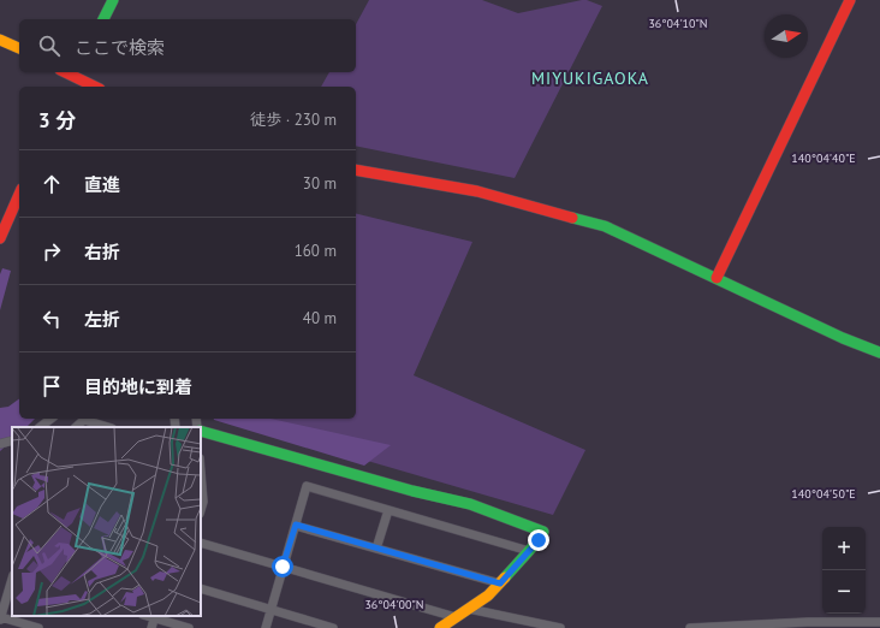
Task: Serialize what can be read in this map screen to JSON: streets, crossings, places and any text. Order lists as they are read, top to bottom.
{
  "districts": ["MIYUKIGAOKA"],
  "north": "right",
  "page": {
    "search": "ここで検索",
    "heading": ["3 分", "徒歩 · 230 m"],
    "list": [
      ["直進", "30 m"],
      ["右折", "160 m"],
      ["左折", "40 m"],
      "目的地に到着"
    ],
    "map_buttons": ["+", "−"]
  },
  "coordinates": [
    "36°04'10\"N",
    "140°04'40\"E",
    "140°04'50\"E",
    "36°04'00\"N"
  ]
}
